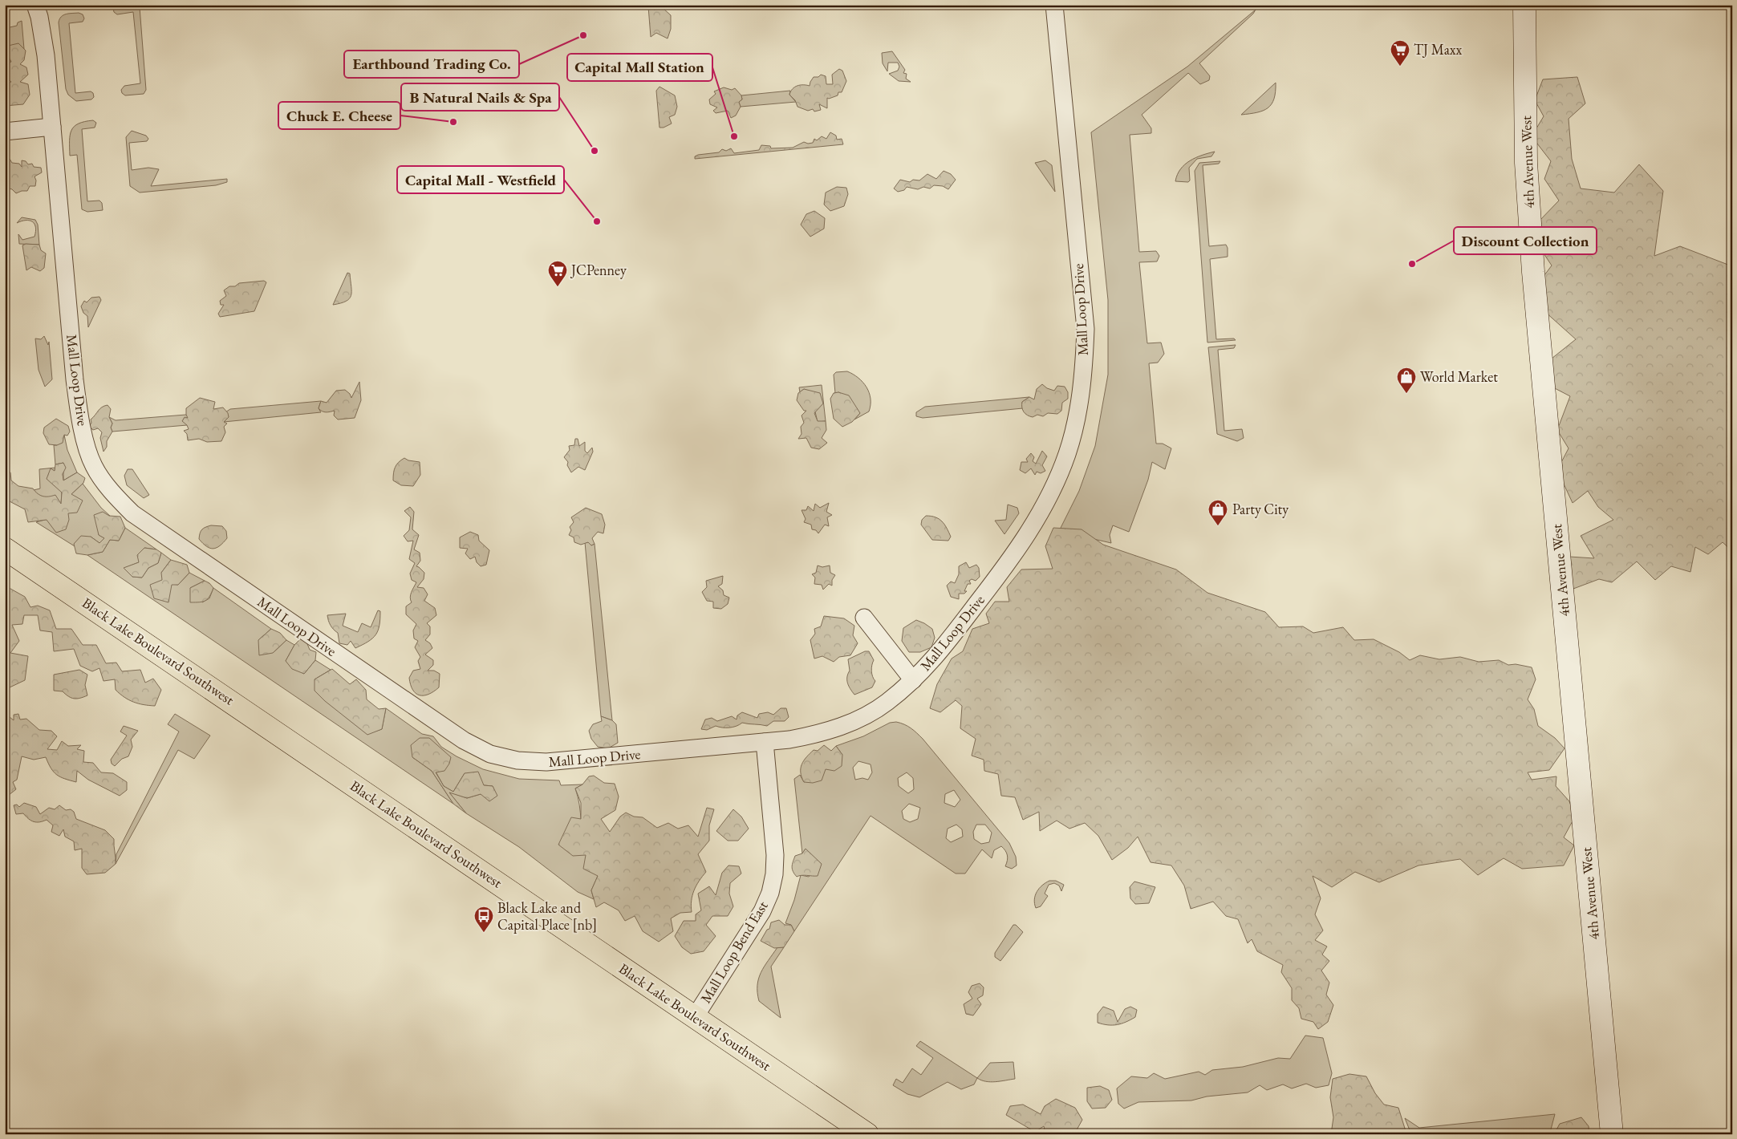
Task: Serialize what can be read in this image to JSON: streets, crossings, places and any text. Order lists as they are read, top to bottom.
{
  "streets": {
    "main road": ["Black Lake Boulevard Southwest"],
    "street": ["4th Avenue West", "Mall Loop Drive", "Mall Loop Bend East"]
  },
  "crossings": [
    ["Mall Loop Drive", "Mall Loop Bend East"],
    ["Black Lake Boulevard Southwest", "Mall Loop Bend East"]
  ],
  "places": {
    "other": [
      "Earthbound Trading Co.",
      "Chuck E. Cheese",
      "Capital Mall Station",
      "B Natural Nails & Spa",
      "Capital Mall - Westfield",
      "Discount Collection"
    ],
    "supermarket": ["TJ Maxx", "JCPenney"],
    "shop": ["World Market", "Party City"],
    "bus stop": ["Black Lake and Capital Place [nb]"]
  }
}
